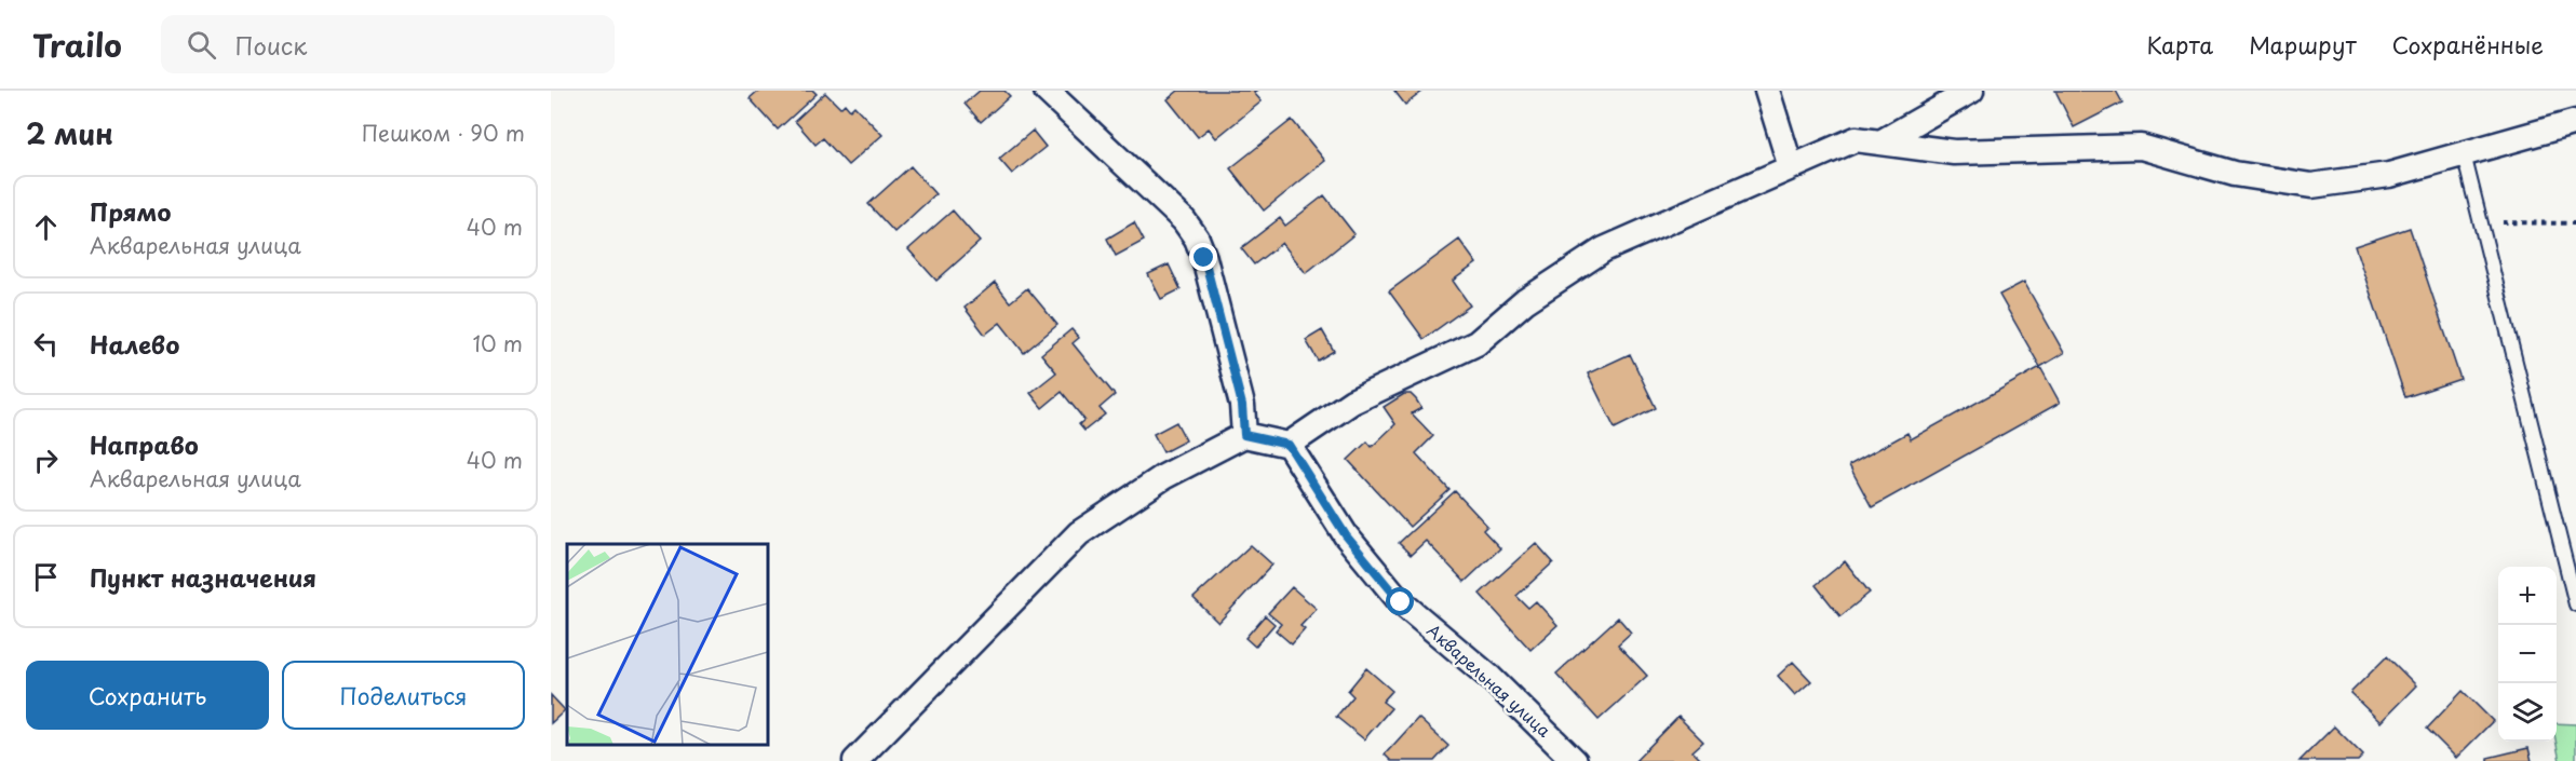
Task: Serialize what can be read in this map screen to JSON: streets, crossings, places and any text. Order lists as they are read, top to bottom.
{
  "streets": {
    "street": ["Акварельная улица"]
  },
  "page": {
    "header": "Trailo",
    "search": "Поиск",
    "nav": ["Карта", "Маршрут", "Сохранённые"],
    "heading": ["2 мин", "Пешком · 90 m"],
    "list": [
      ["Прямо", "Акварельная улица", "40 m"],
      ["Налево", "10 m"],
      ["Направо", "Акварельная улица", "40 m"],
      "Пункт назначения"
    ],
    "map_buttons": ["+", "−"],
    "buttons": ["Сохранить", "Поделиться"]
  }
}
